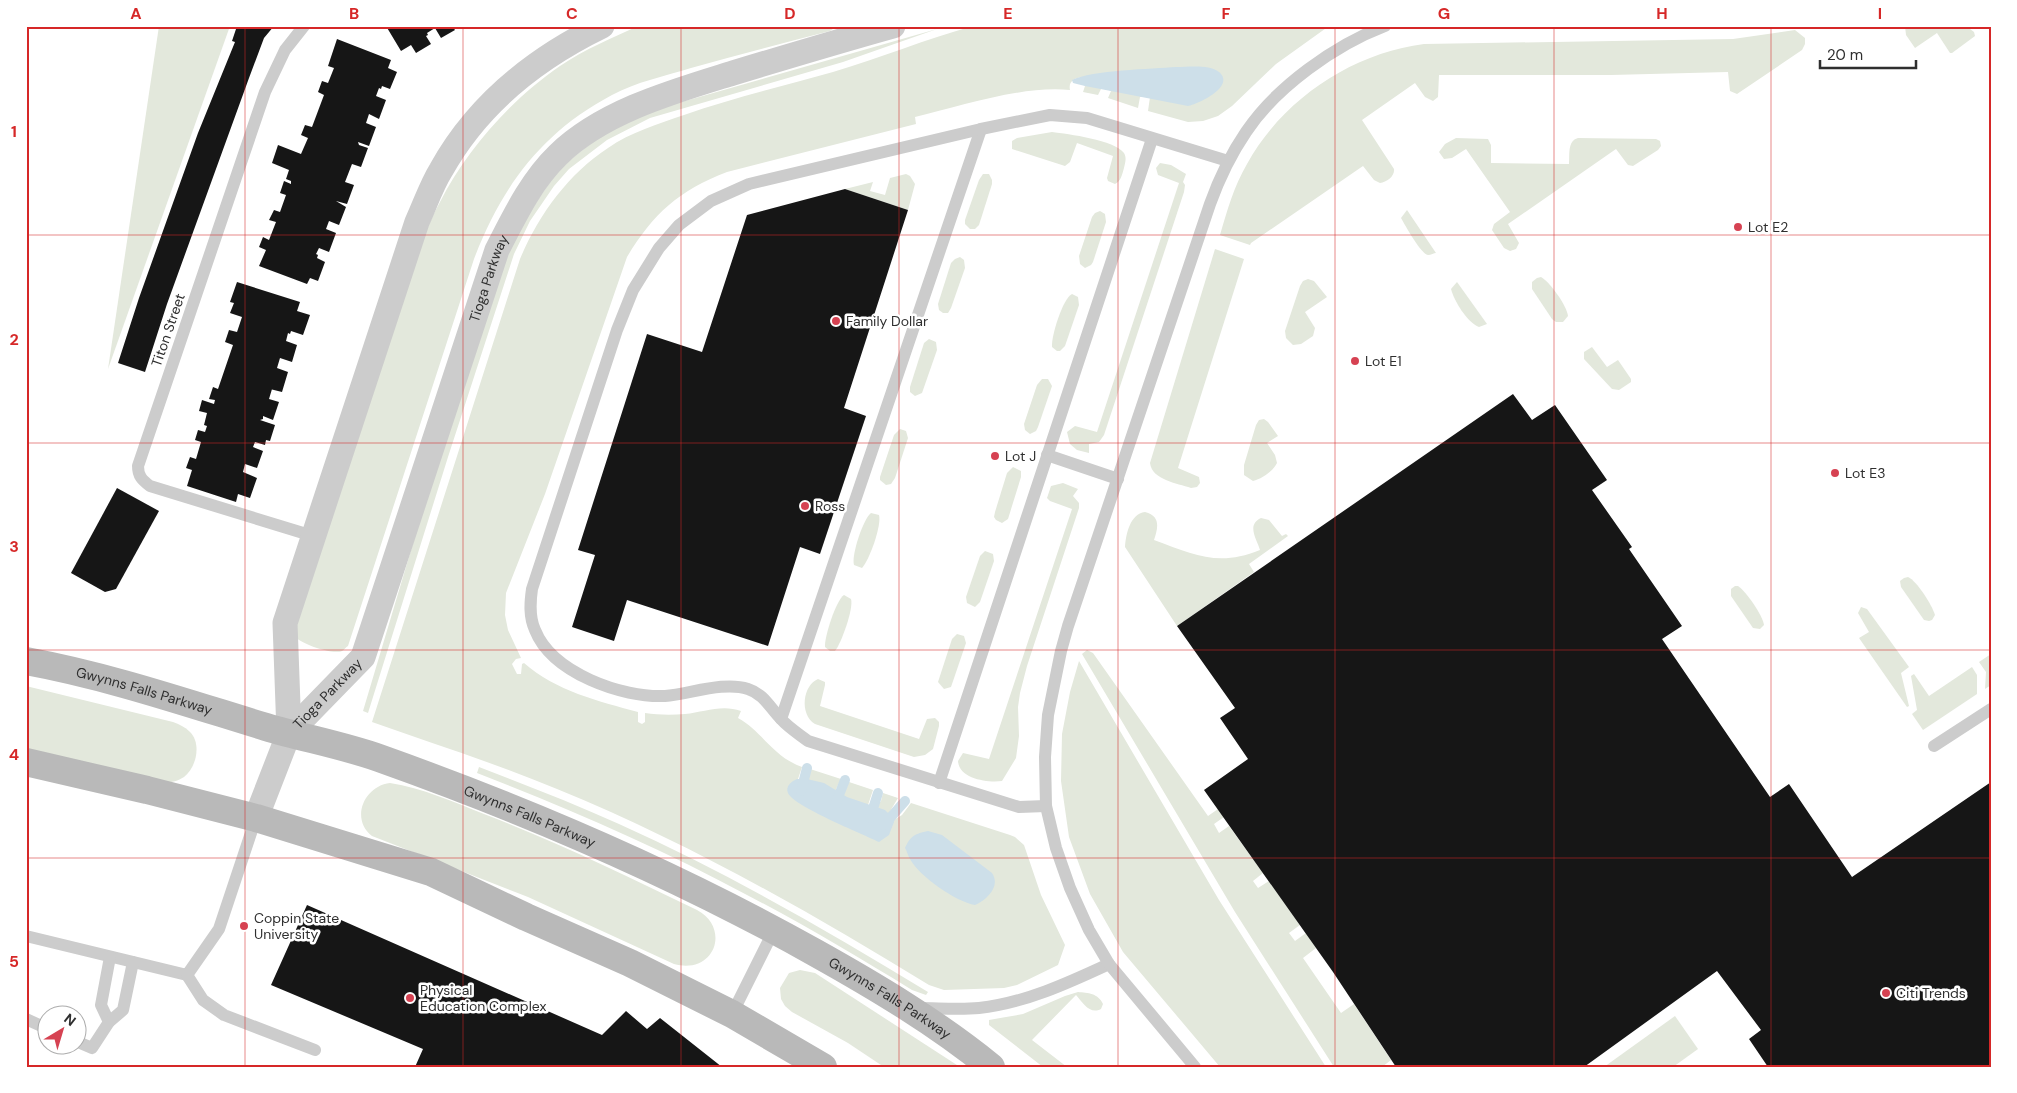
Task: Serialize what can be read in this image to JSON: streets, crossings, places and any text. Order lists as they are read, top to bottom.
{
  "streets": {
    "main road": ["Gwynns Falls Parkway"],
    "street": ["Tioga Parkway"],
    "lane": ["Titon Street"]
  },
  "crossings": [
    ["Tioga Parkway", "Titon Street"],
    ["Tioga Parkway", "Gwynns Falls Parkway"]
  ],
  "places": [
    "Lot E2",
    "Family Dollar",
    "Lot E1",
    "Lot J",
    "Lot E3",
    "Ross",
    "Coppin State University",
    "Citi Trends",
    "Physical Education Complex"
  ],
  "scale_bar": "20 m",
  "north": "top right",
  "grid": {
    "columns": [
      "A",
      "B",
      "C",
      "D",
      "E",
      "F",
      "G",
      "H",
      "I"
    ],
    "rows": [
      "1",
      "2",
      "3",
      "4",
      "5"
    ]
  }
}
